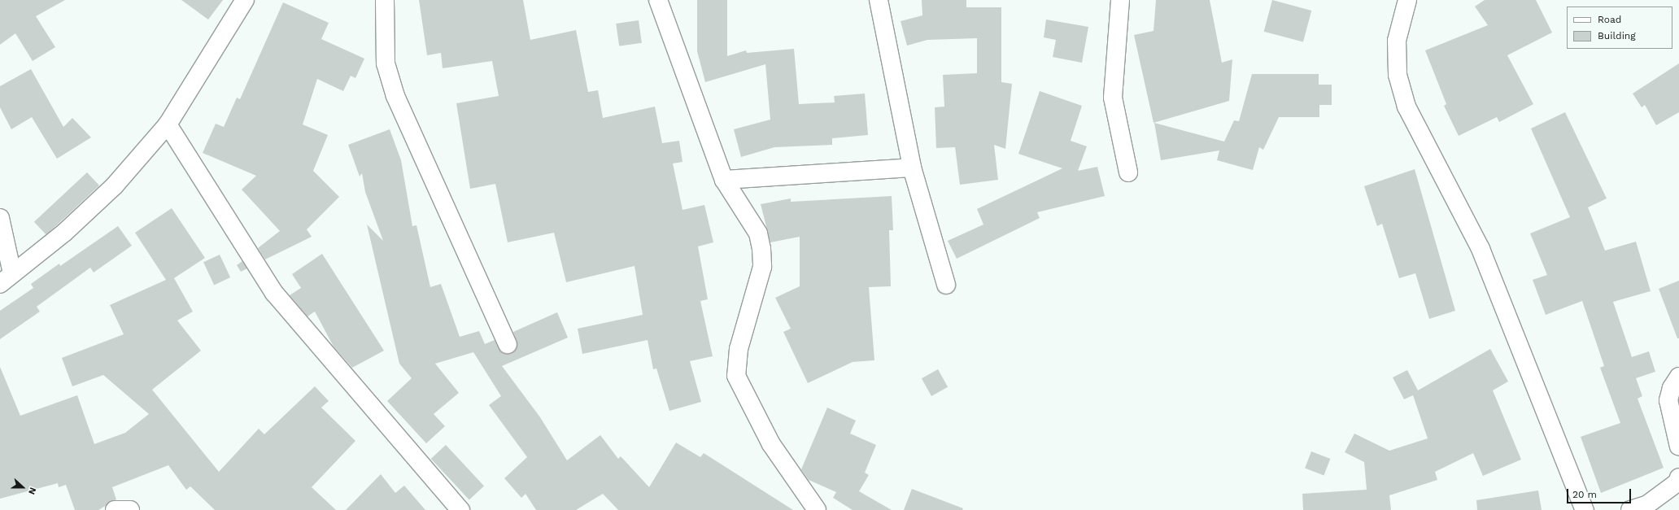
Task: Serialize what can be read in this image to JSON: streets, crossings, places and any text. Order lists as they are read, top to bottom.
{
  "legend": ["Road", "Building"],
  "scale_bar": "20 m",
  "north": "right"
}
